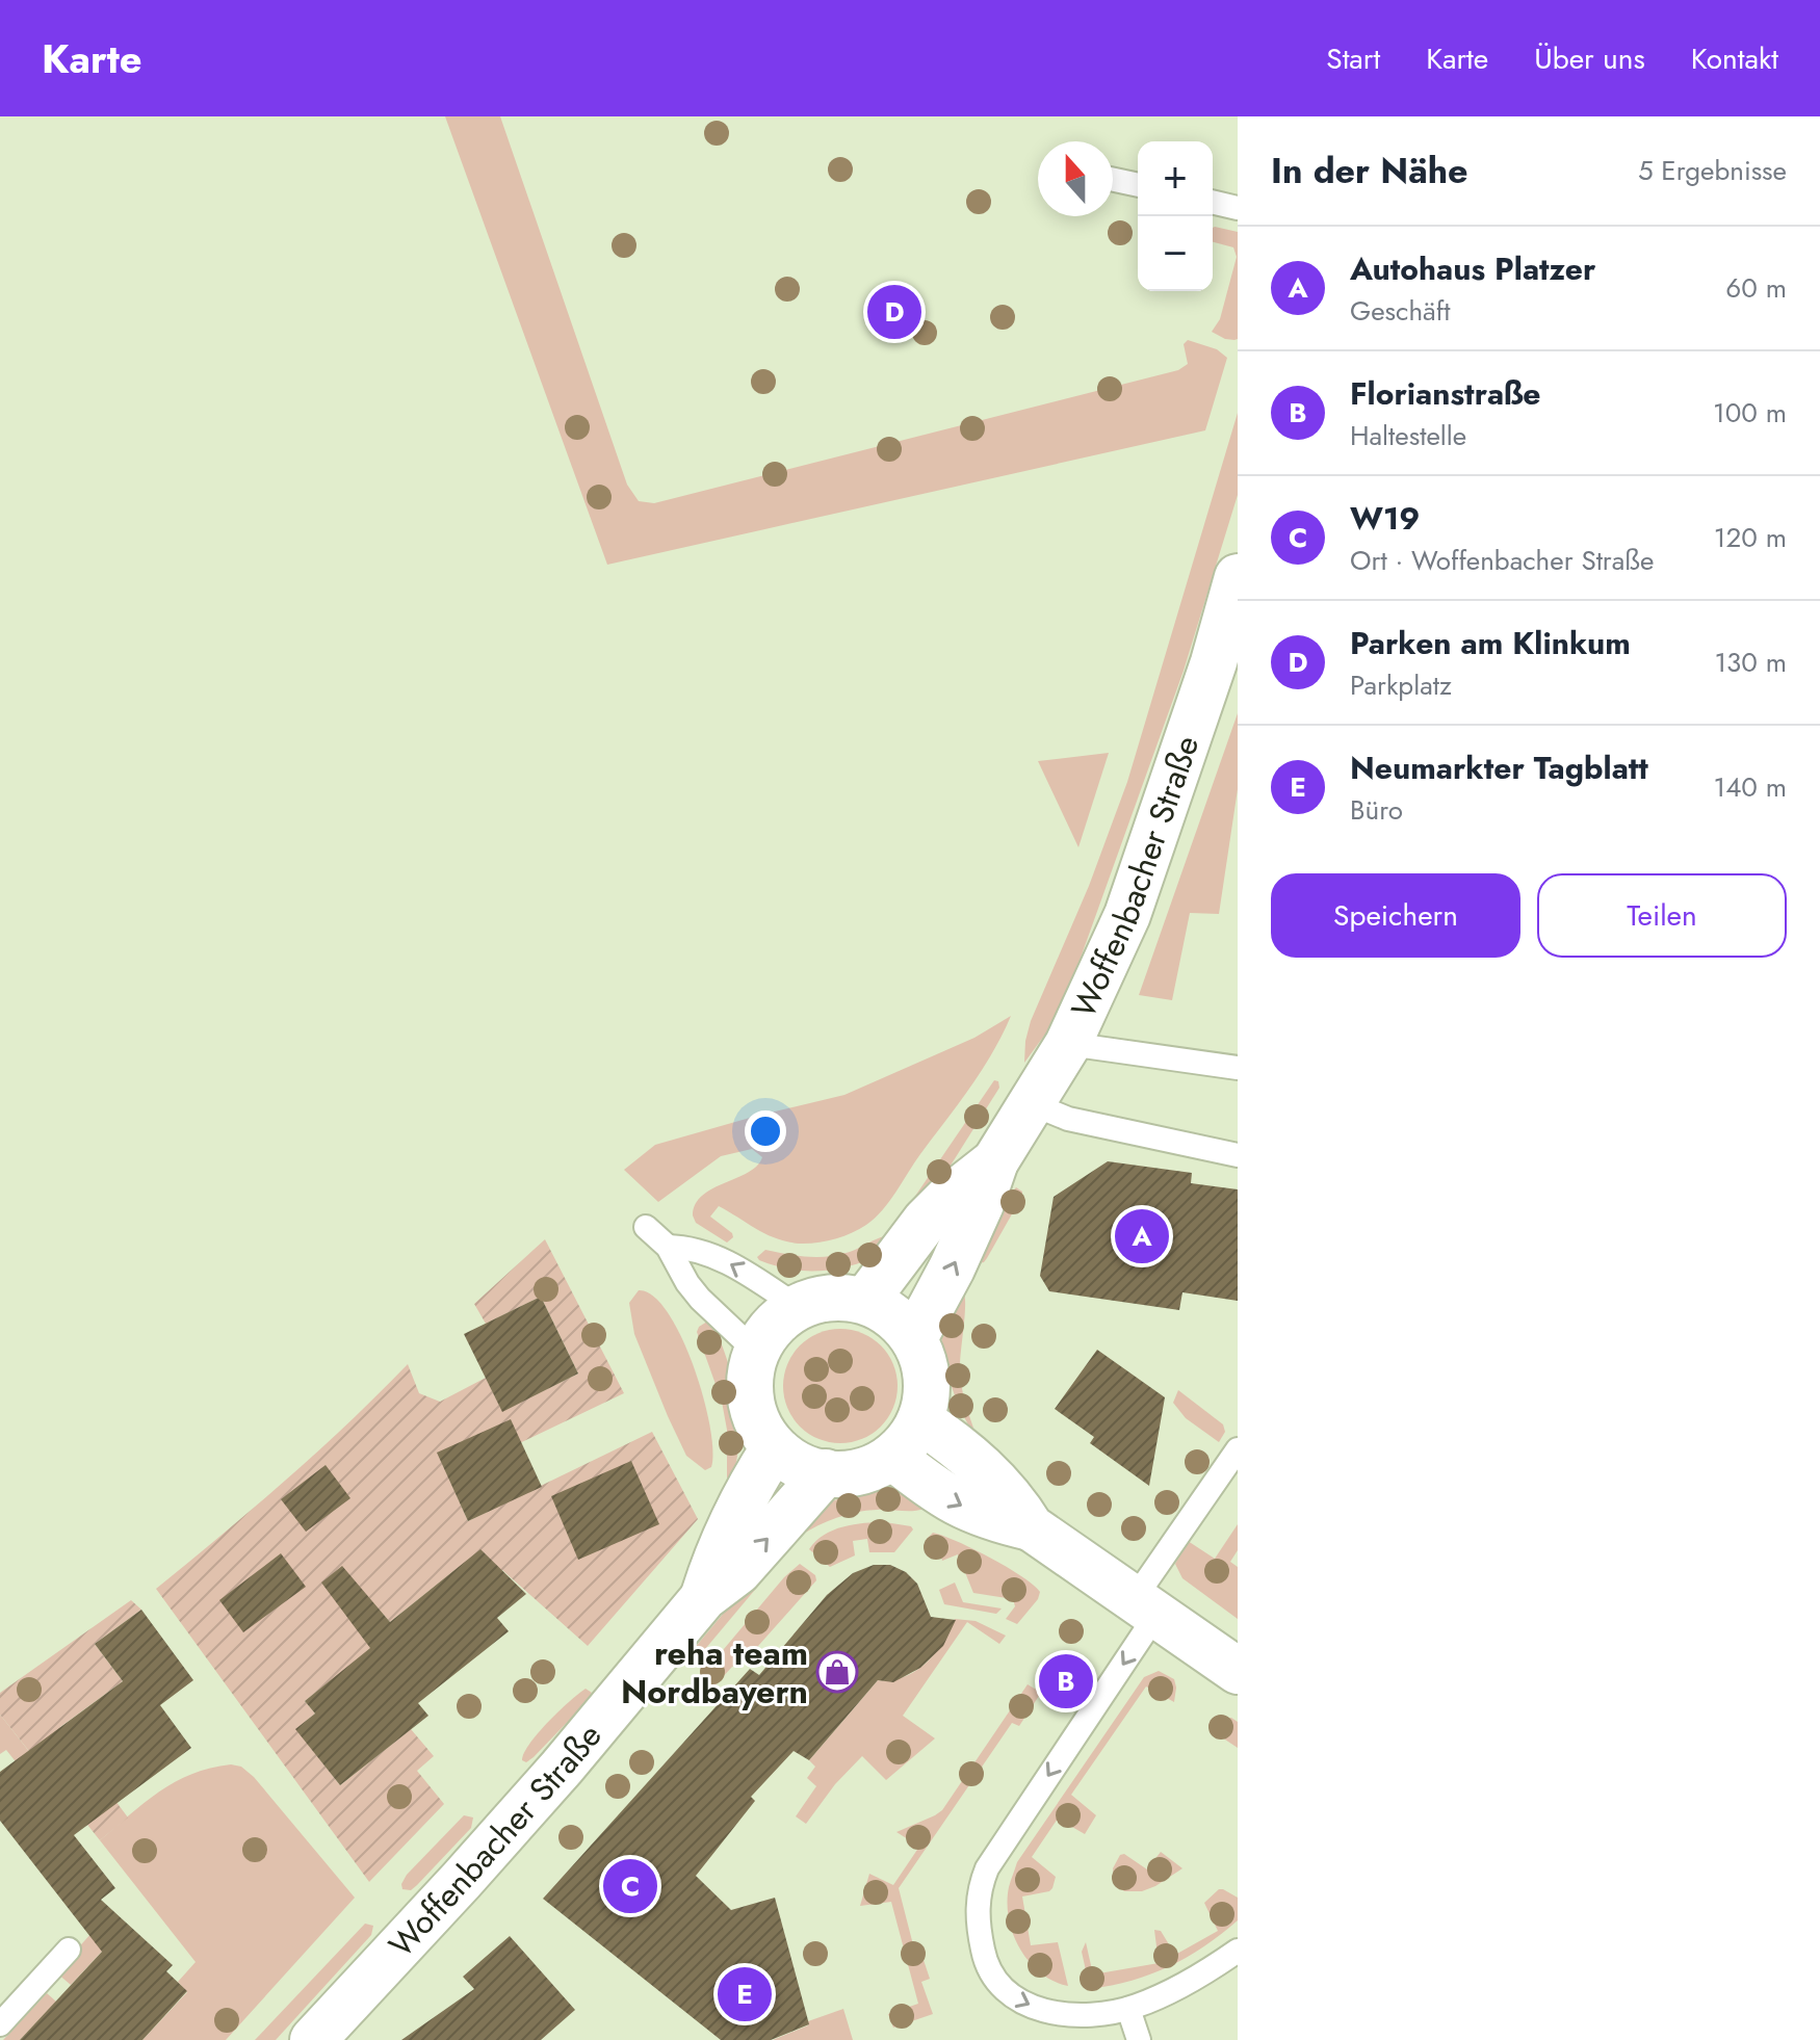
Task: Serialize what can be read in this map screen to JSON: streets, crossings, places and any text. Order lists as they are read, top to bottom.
{
  "streets": {
    "street": ["Woffenbacher Straße"]
  },
  "places": {
    "shop": ["reha team Nordbayern"]
  },
  "north": "top",
  "page": {
    "header": "Karte",
    "nav": [
      "Start",
      "Karte",
      "Über uns",
      "Kontakt"
    ],
    "heading": ["In der Nähe", "5 Ergebnisse"],
    "map_buttons": ["+", "−"],
    "list": [
      {
        "mark": "A",
        "name": "Autohaus Platzer",
        "note": "Geschäft",
        "value": "60 m"
      },
      {
        "mark": "B",
        "name": "Florianstraße",
        "note": "Haltestelle",
        "value": "100 m"
      },
      {
        "mark": "C",
        "name": "W19",
        "note": "Ort · Woffenbacher Straße",
        "value": "120 m"
      },
      {
        "mark": "D",
        "name": "Parken am Klinkum",
        "note": "Parkplatz",
        "value": "130 m"
      },
      {
        "mark": "E",
        "name": "Neumarkter Tagblatt",
        "note": "Büro",
        "value": "140 m"
      }
    ],
    "pins": [
      "D",
      "A",
      "B",
      "C",
      "E"
    ],
    "buttons": ["Speichern", "Teilen"]
  }
}
